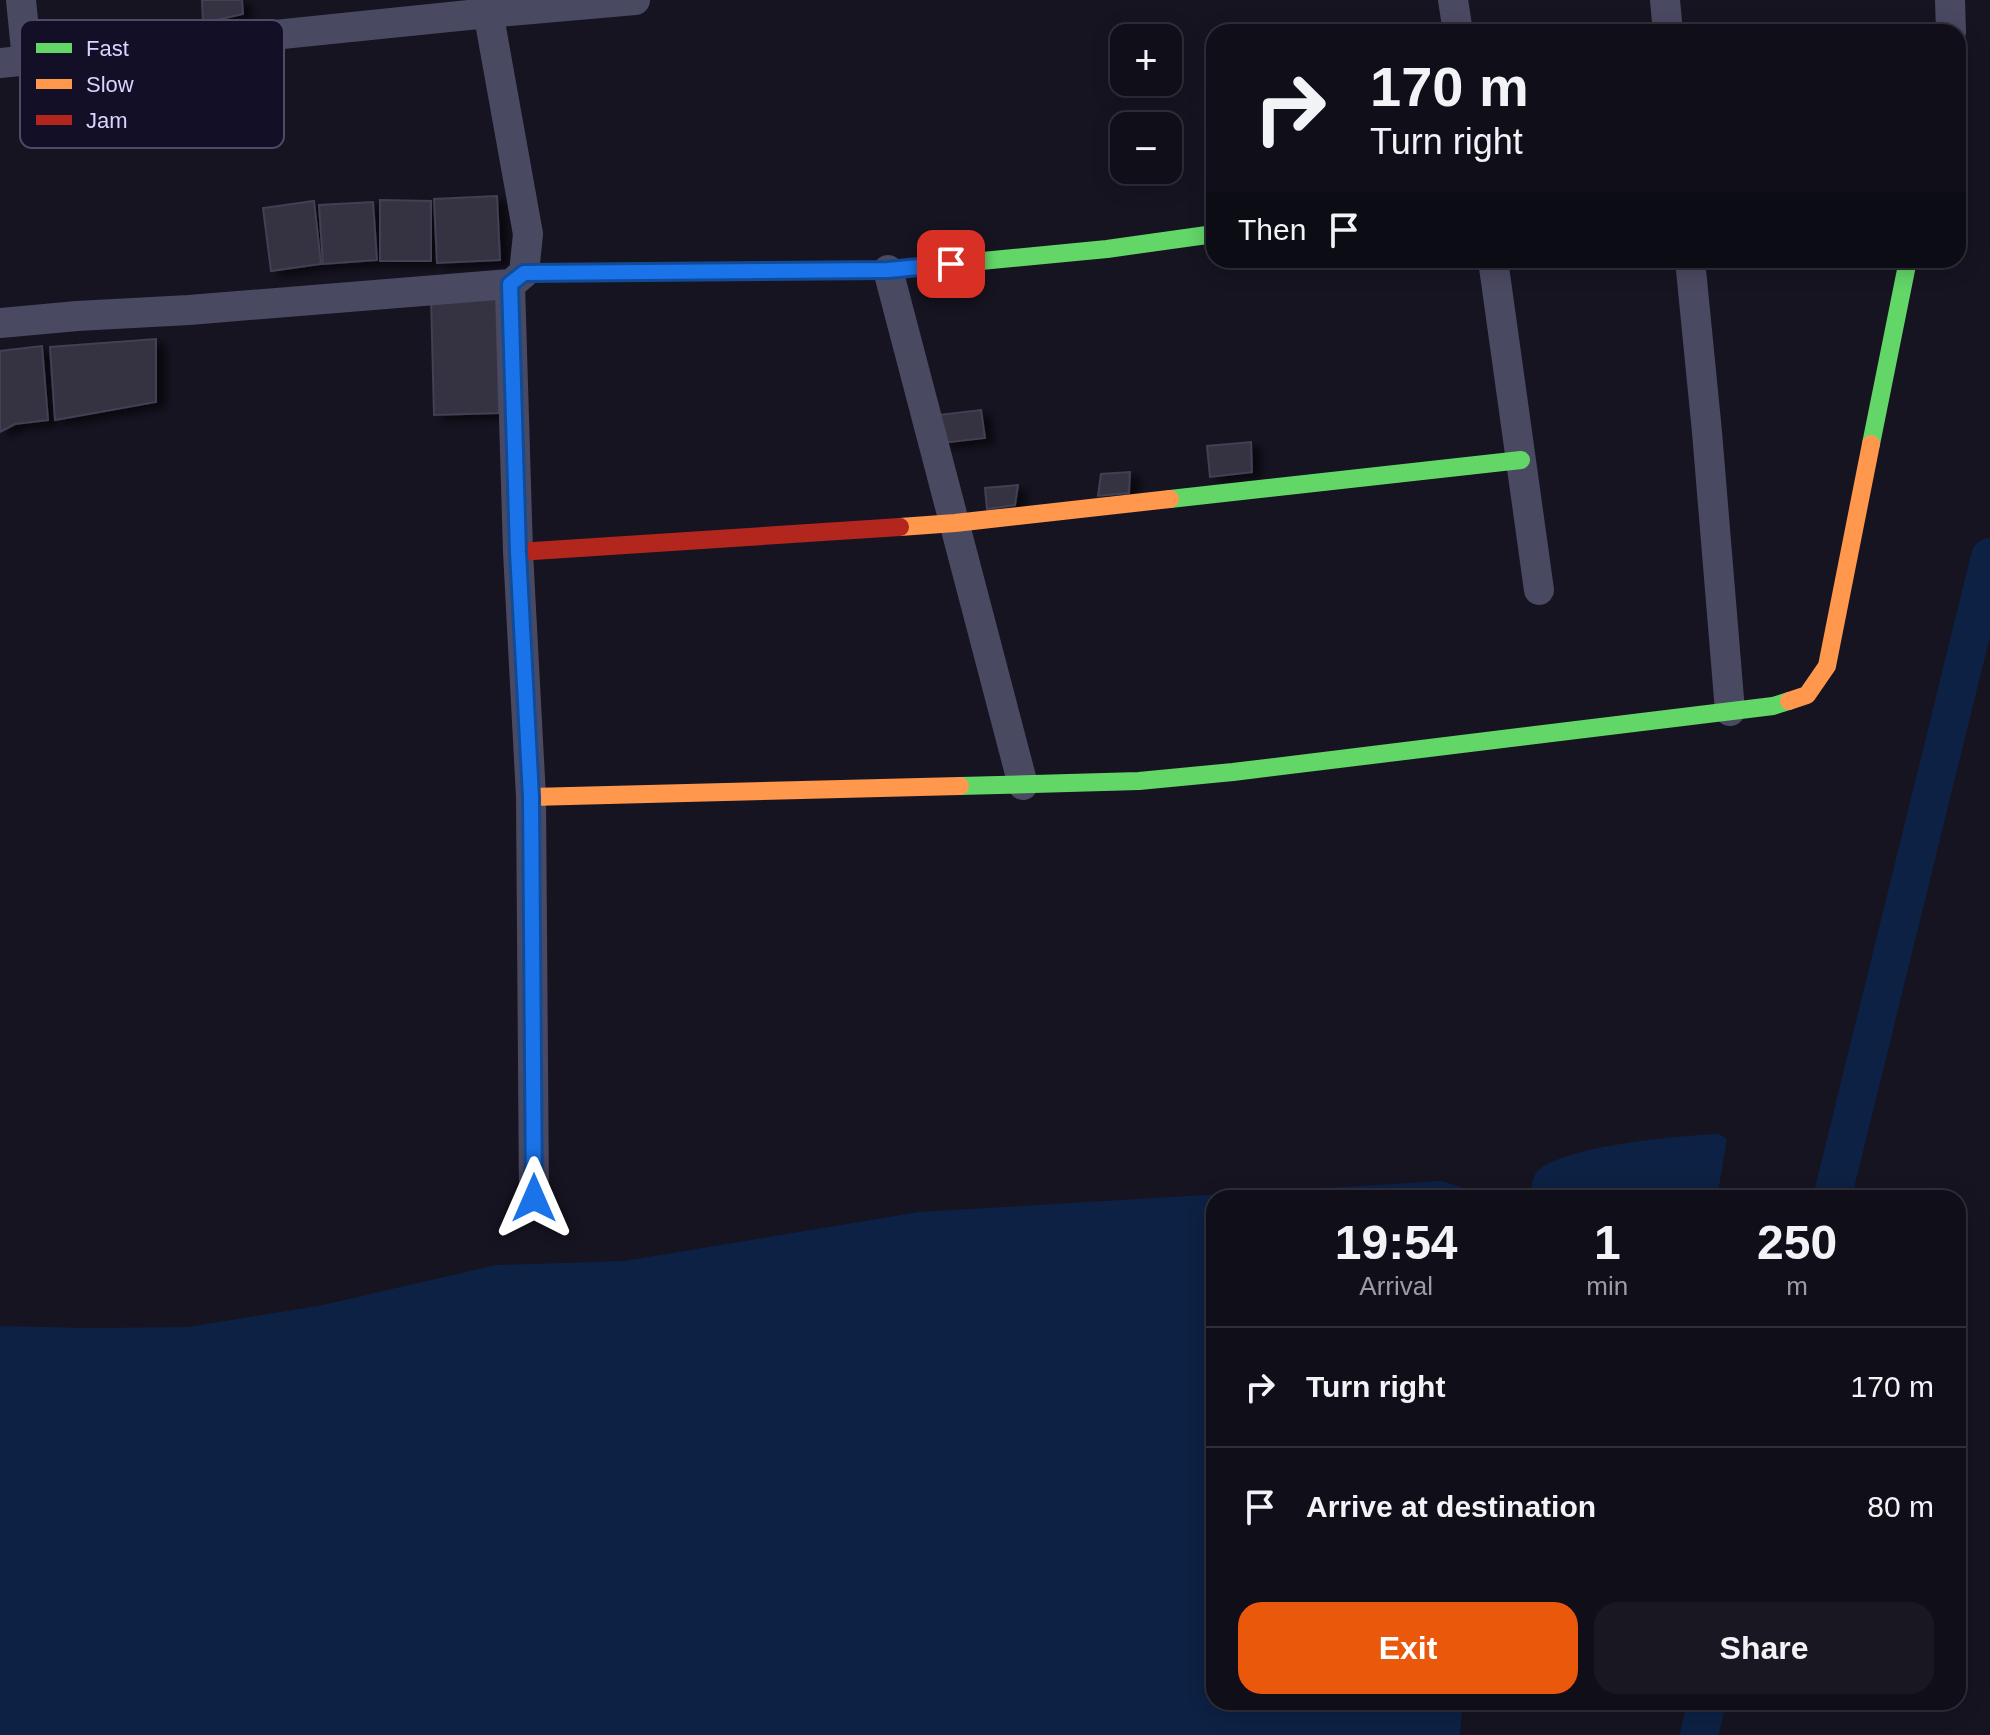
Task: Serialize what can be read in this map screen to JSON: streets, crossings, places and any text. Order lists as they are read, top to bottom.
{
  "legend": ["Fast", "Slow", "Jam"],
  "page": {
    "map_buttons": ["+", "−"],
    "turn": ["170 m", "Turn right"],
    "then": "Then",
    "eta": [
      "19:54",
      "Arrival",
      "1",
      "min",
      "250",
      "m"
    ],
    "list": [
      {
        "name": "Turn right",
        "value": "170 m"
      },
      {
        "name": "Arrive at destination",
        "value": "80 m"
      }
    ],
    "buttons": ["Exit", "Share"]
  }
}
